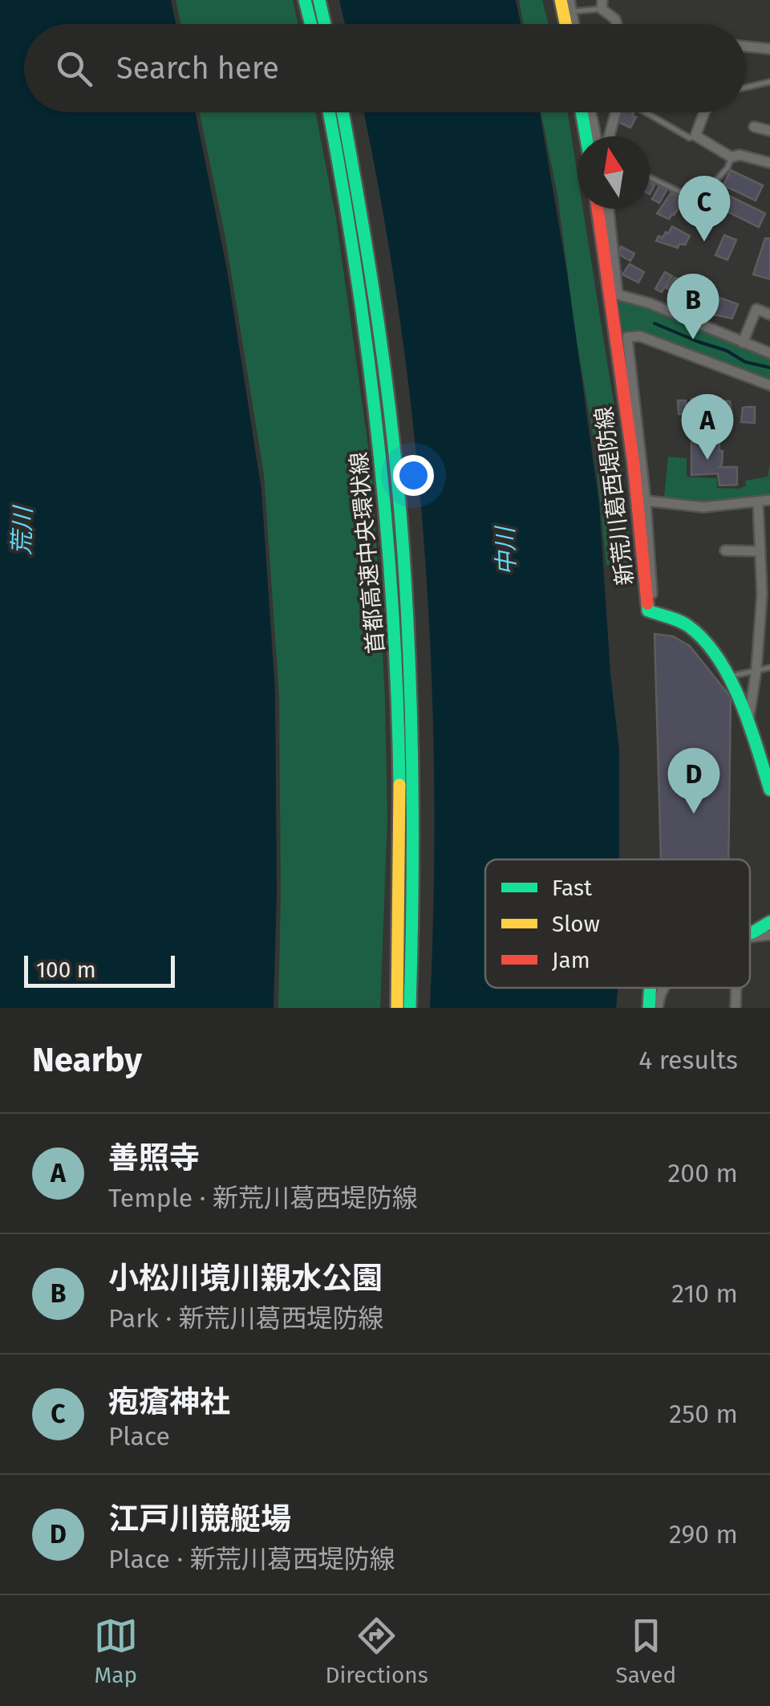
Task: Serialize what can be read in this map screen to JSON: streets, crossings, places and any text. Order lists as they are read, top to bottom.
{
  "streets": {
    "main road": ["新荒川葛西堤防線", "首都高速中央環状線"]
  },
  "water": ["荒川", "中川"],
  "legend": ["Fast", "Slow", "Jam"],
  "scale_bar": "100 m",
  "north": "top",
  "page": {
    "search": "Search here",
    "pins": [
      "C",
      "B",
      "A",
      "D"
    ],
    "scale": "100 m",
    "heading": ["Nearby", "4 results"],
    "list": [
      {
        "mark": "A",
        "name": "善照寺",
        "note": "Temple · 新荒川葛西堤防線",
        "value": "200 m"
      },
      {
        "mark": "B",
        "name": "小松川境川親水公園",
        "note": "Park · 新荒川葛西堤防線",
        "value": "210 m"
      },
      {
        "mark": "C",
        "name": "疱瘡神社",
        "note": "Place",
        "value": "250 m"
      },
      {
        "mark": "D",
        "name": "江戸川競艇場",
        "note": "Place · 新荒川葛西堤防線",
        "value": "290 m"
      }
    ],
    "nav": ["Map", "Directions", "Saved"]
  }
}
